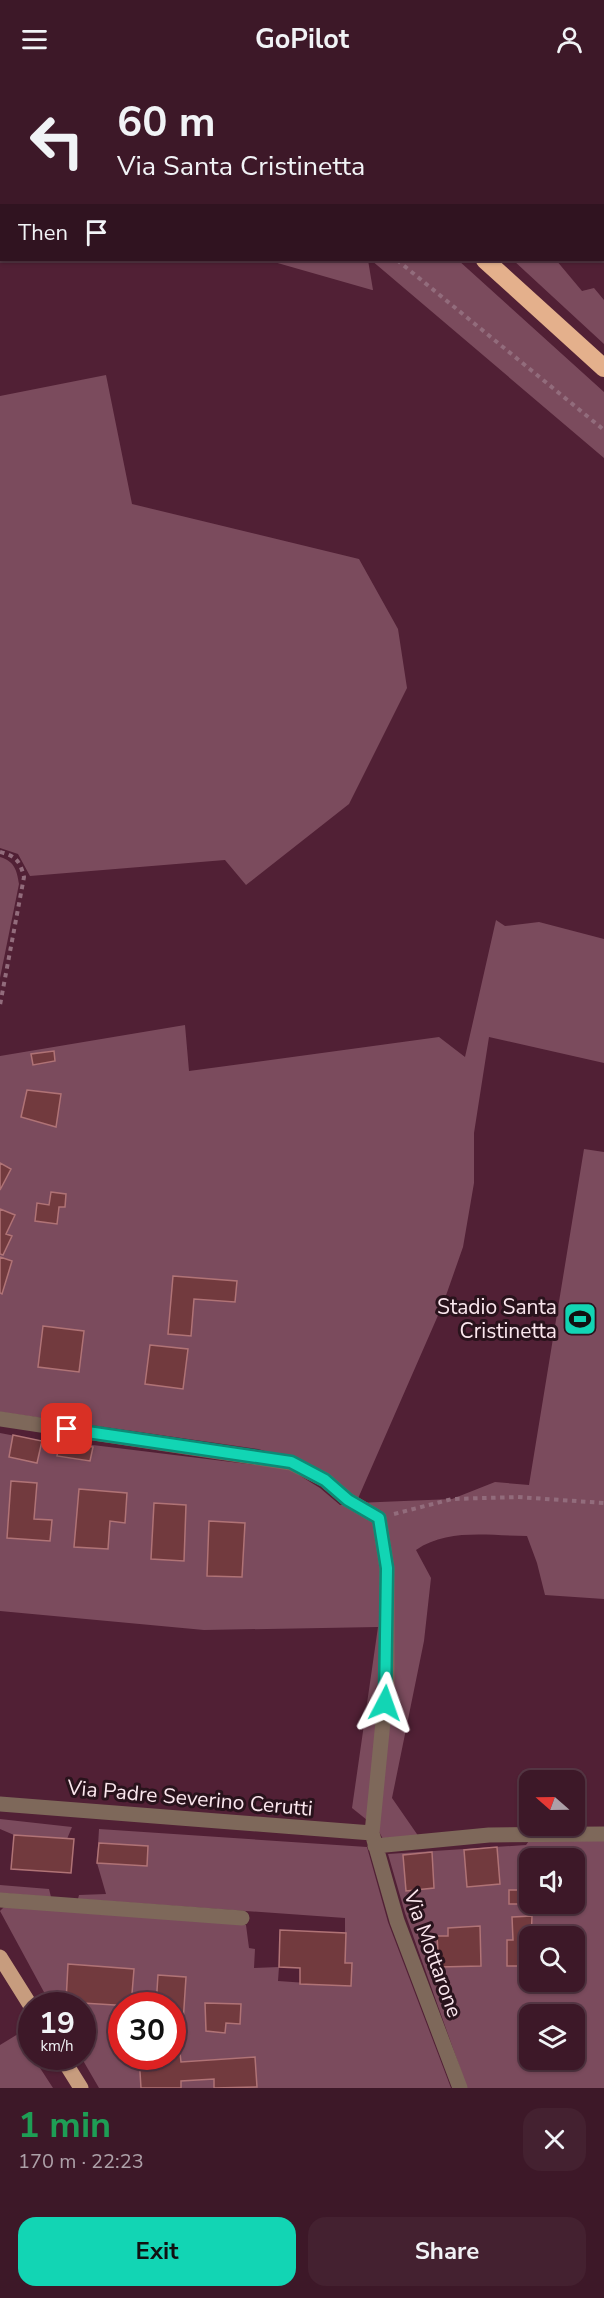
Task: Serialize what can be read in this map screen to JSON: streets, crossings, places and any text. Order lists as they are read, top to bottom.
{
  "streets": {
    "street": ["Via Padre Severino Cerutti", "Via Mottarone"]
  },
  "crossings": [
    ["Via Padre Severino Cerutti", "Via Mottarone"]
  ],
  "places": {
    "sports": ["Stadio Santa Cristinetta"]
  },
  "north": "left",
  "page": {
    "header": "GoPilot",
    "turn": ["60 m", "Via Santa Cristinetta"],
    "then": "Then",
    "speed": "19 km/h",
    "limit": "30",
    "heading": ["1 min", "170 m · 22:23"],
    "buttons": ["Exit", "Share"]
  }
}
